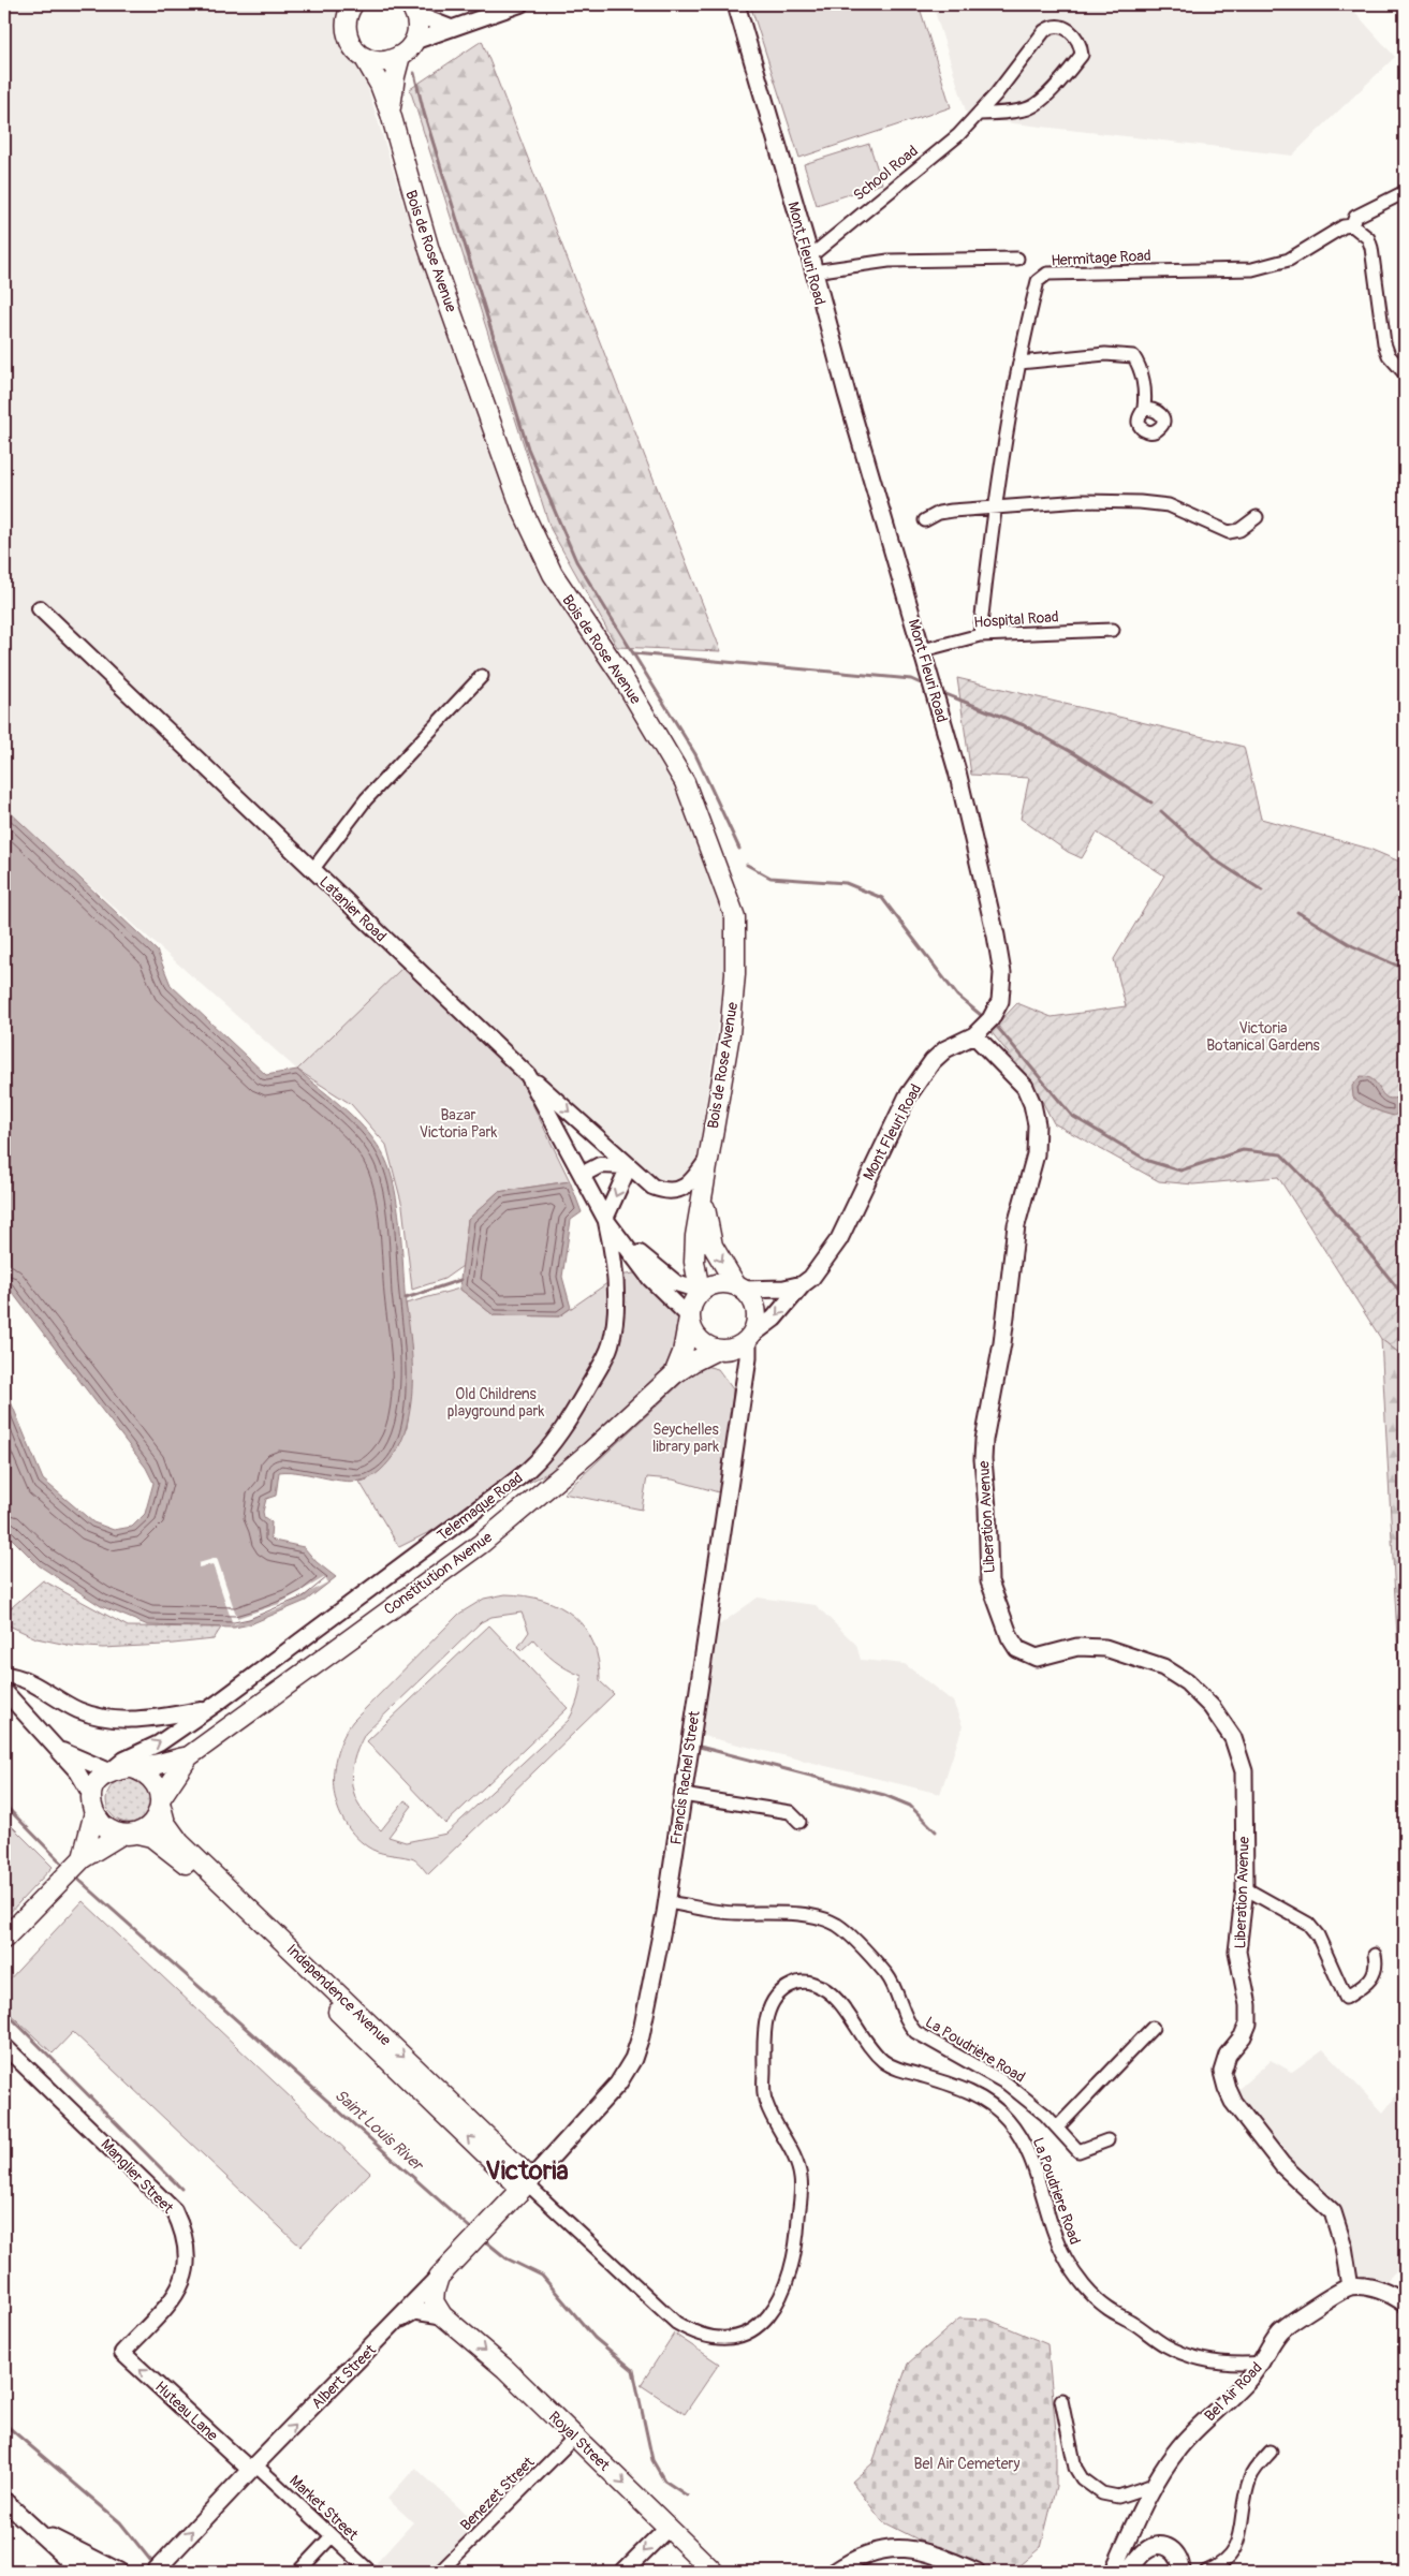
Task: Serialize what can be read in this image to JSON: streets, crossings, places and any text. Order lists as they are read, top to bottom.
{
  "streets": {
    "main road": [
      "Bois de Rose Avenue",
      "Mont Fleuri Road",
      "Liberation Avenue",
      "Constitution Avenue",
      "Francis Rachel Street",
      "Independence Avenue",
      "Albert Street",
      "Bel Air Road",
      "Royal Street"
    ],
    "street": [
      "School Road",
      "Hermitage Road",
      "Hospital Road",
      "Latanier Road",
      "Telemaque Road",
      "La Poudrière Road",
      "Manglier Street",
      "La Poudriere Road",
      "Huteau Lane",
      "Benezet Street",
      "Market Street"
    ]
  },
  "crossings": [
    ["School Road", "Mont Fleuri Road"],
    ["Bois de Rose Avenue", "Mont Fleuri Road"],
    ["Bois de Rose Avenue", "Latanier Road"],
    ["Bois de Rose Avenue", "Constitution Avenue"],
    ["Bois de Rose Avenue", "Francis Rachel Street"],
    ["Mont Fleuri Road", "Hospital Road"],
    ["Mont Fleuri Road", "Latanier Road"],
    ["Mont Fleuri Road", "Liberation Avenue"],
    ["Mont Fleuri Road", "Constitution Avenue"],
    ["Mont Fleuri Road", "Francis Rachel Street"],
    ["Hermitage Road", "Hospital Road"],
    ["Latanier Road", "Telemaque Road"],
    ["Latanier Road", "Constitution Avenue"],
    ["Latanier Road", "Francis Rachel Street"],
    ["Telemaque Road", "Constitution Avenue"],
    ["Telemaque Road", "Independence Avenue"],
    ["Liberation Avenue", "Bel Air Road"],
    ["Constitution Avenue", "Francis Rachel Street"],
    ["Constitution Avenue", "Independence Avenue"],
    ["Francis Rachel Street", "Independence Avenue"],
    ["Francis Rachel Street", "La Poudrière Road"],
    ["Francis Rachel Street", "La Poudriere Road"],
    ["Francis Rachel Street", "Albert Street"],
    ["Independence Avenue", "La Poudriere Road"],
    ["Independence Avenue", "Albert Street"],
    ["Manglier Street", "Huteau Lane"],
    ["La Poudriere Road", "Albert Street"],
    ["La Poudriere Road", "Bel Air Road"],
    ["Albert Street", "Huteau Lane"],
    ["Albert Street", "Market Street"],
    ["Huteau Lane", "Market Street"],
    ["Royal Street", "Benezet Street"]
  ],
  "one_way": ["Albert Street", "Huteau Lane", "Royal Street"],
  "districts": ["Victoria"],
  "water": ["Saint Louis River"],
  "parks": [
    "Victoria Botanical Gardens",
    "Bazar Victoria Park",
    "Old Childrens playground park",
    "Seychelles library park",
    "Bel Air Cemetery"
  ]
}
